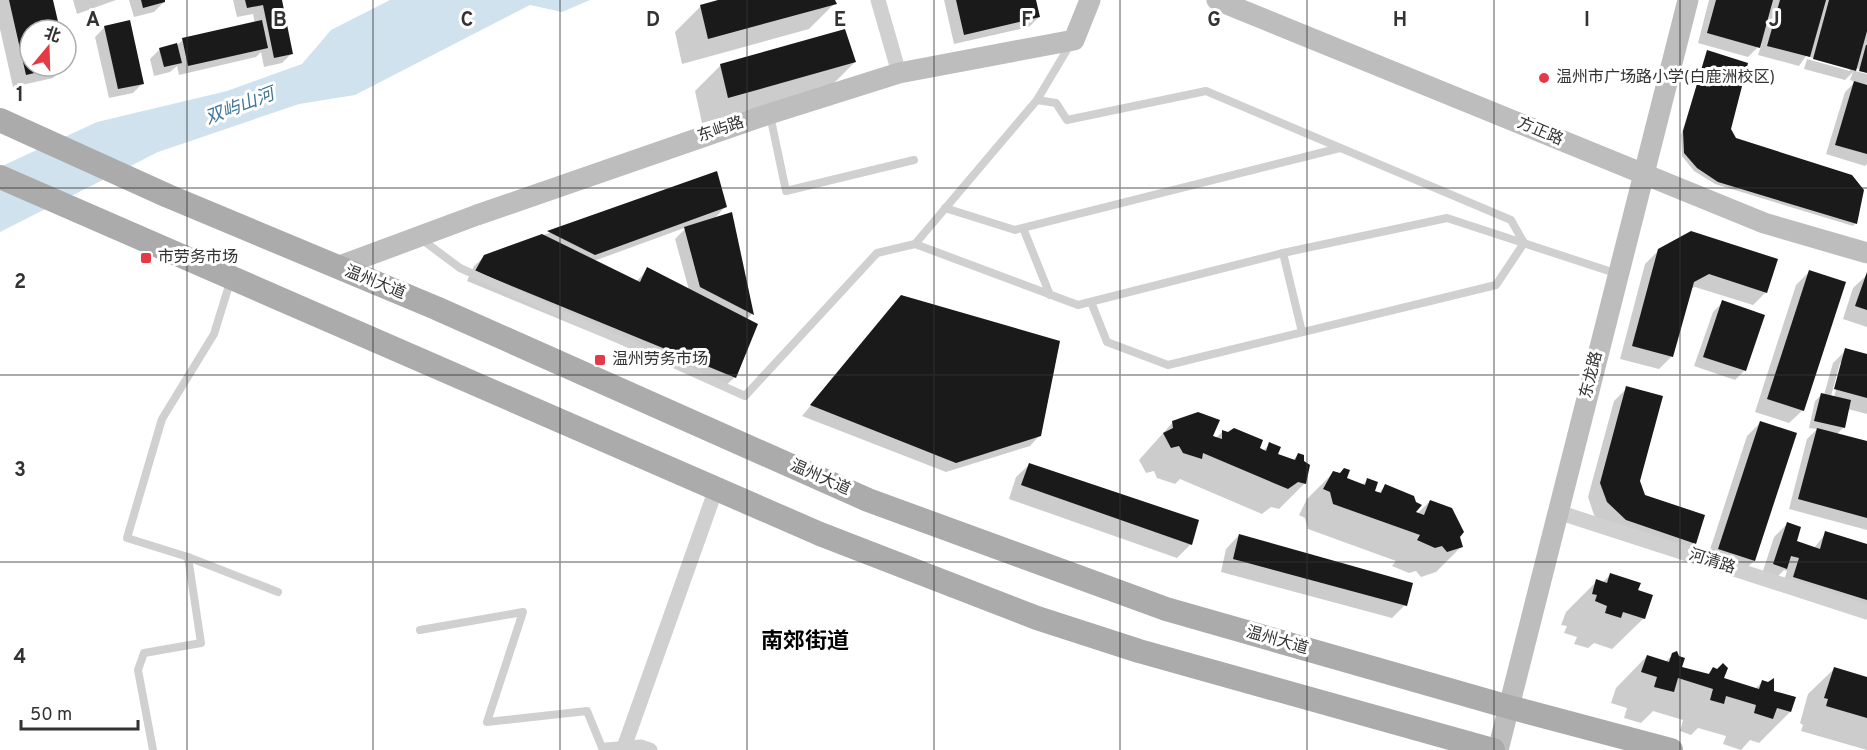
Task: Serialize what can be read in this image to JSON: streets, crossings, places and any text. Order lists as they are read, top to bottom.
{
  "streets": {
    "main road": ["温州大道"],
    "street": [
      "东屿路",
      "方正路",
      "东龙路",
      "河清路"
    ]
  },
  "crossings": [
    ["东屿路", "温州大道"],
    ["方正路", "东龙路"],
    ["温州大道", "东龙路"],
    ["东龙路", "河清路"]
  ],
  "districts": ["南郊街道"],
  "water": ["双屿山河"],
  "places": {
    "other": ["温州市广场路小学(白鹿洲校区)"],
    "transit": ["市劳务市场", "温州劳务市场"]
  },
  "scale_bar": "50 m",
  "north": "top",
  "grid": {
    "columns": [
      "A",
      "B",
      "C",
      "D",
      "E",
      "F",
      "G",
      "H",
      "I",
      "J"
    ],
    "rows": [
      "1",
      "2",
      "3",
      "4"
    ]
  }
}
